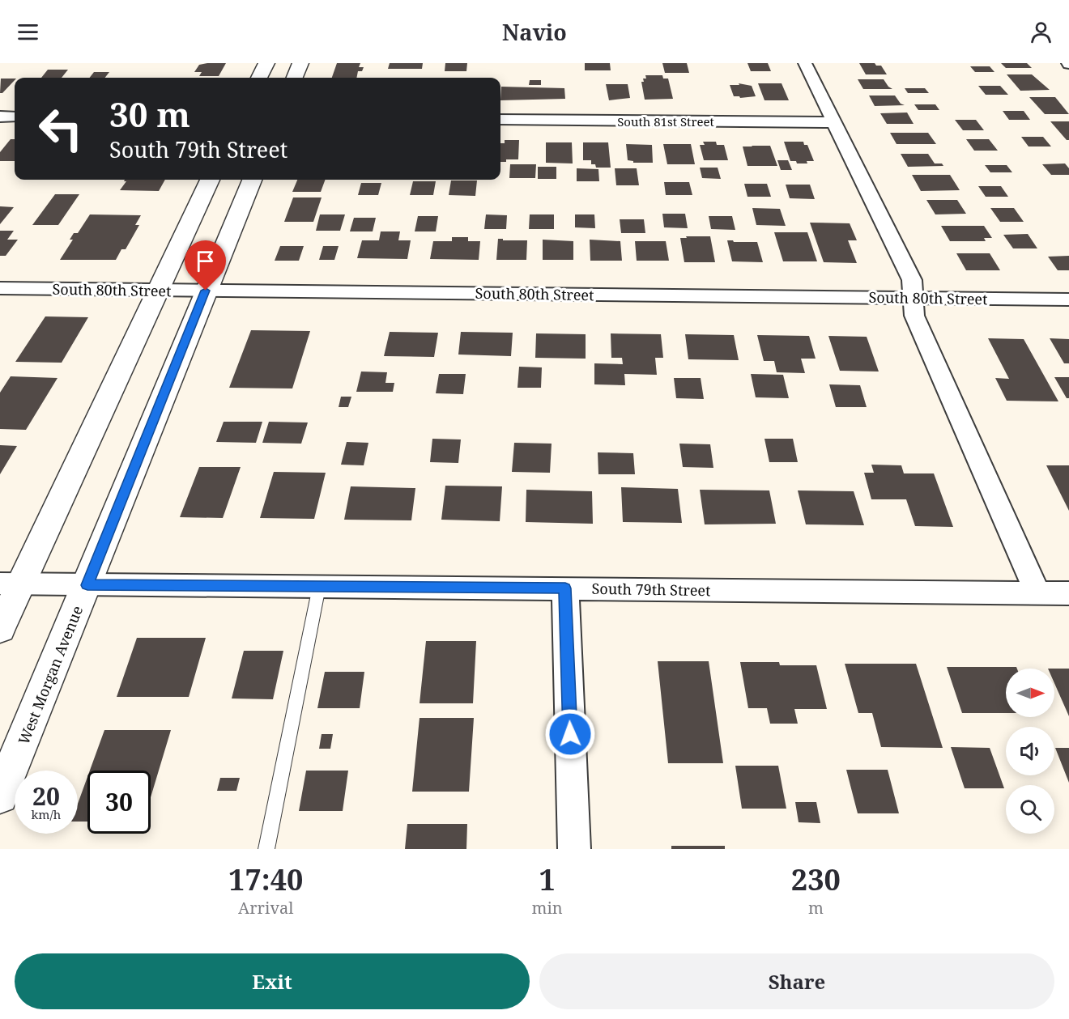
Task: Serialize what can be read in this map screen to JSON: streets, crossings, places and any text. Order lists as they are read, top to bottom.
{
  "streets": {
    "street": [
      "South 81st Street",
      "South 80th Street",
      "South 79th Street",
      "West Morgan Avenue"
    ]
  },
  "crossings": [
    ["South 80th Street", "West Morgan Avenue"],
    ["South 79th Street", "West Morgan Avenue"]
  ],
  "north": "right",
  "page": {
    "header": "Navio",
    "turn": ["30 m", "South 79th Street"],
    "speed": "20 km/h",
    "limit": "30",
    "eta": [
      "17:40",
      "Arrival",
      "1",
      "min",
      "230",
      "m"
    ],
    "buttons": ["Exit", "Share"]
  }
}
